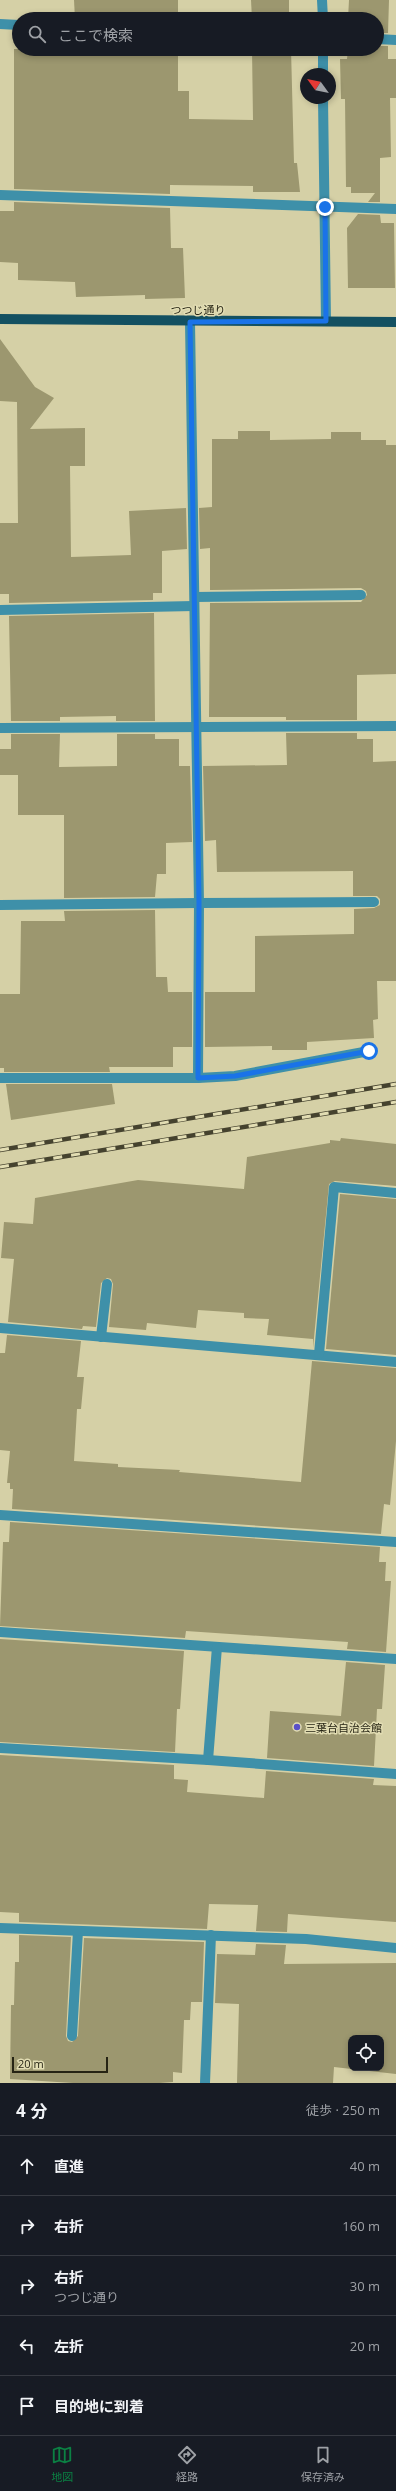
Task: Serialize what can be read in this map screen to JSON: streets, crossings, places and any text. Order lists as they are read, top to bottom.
{
  "streets": {
    "main road": ["つつじ通り"]
  },
  "places": ["三葉台自治会館"],
  "scale_bar": "20 m",
  "north": "top left",
  "page": {
    "search": "ここで検索",
    "scale": "20 m",
    "heading": ["4 分", "徒歩 · 250 m"],
    "list": [
      ["直進", "40 m"],
      ["右折", "160 m"],
      ["右折", "つつじ通り", "30 m"],
      ["左折", "20 m"],
      "目的地に到着"
    ],
    "nav": ["地図", "経路", "保存済み"]
  }
}
